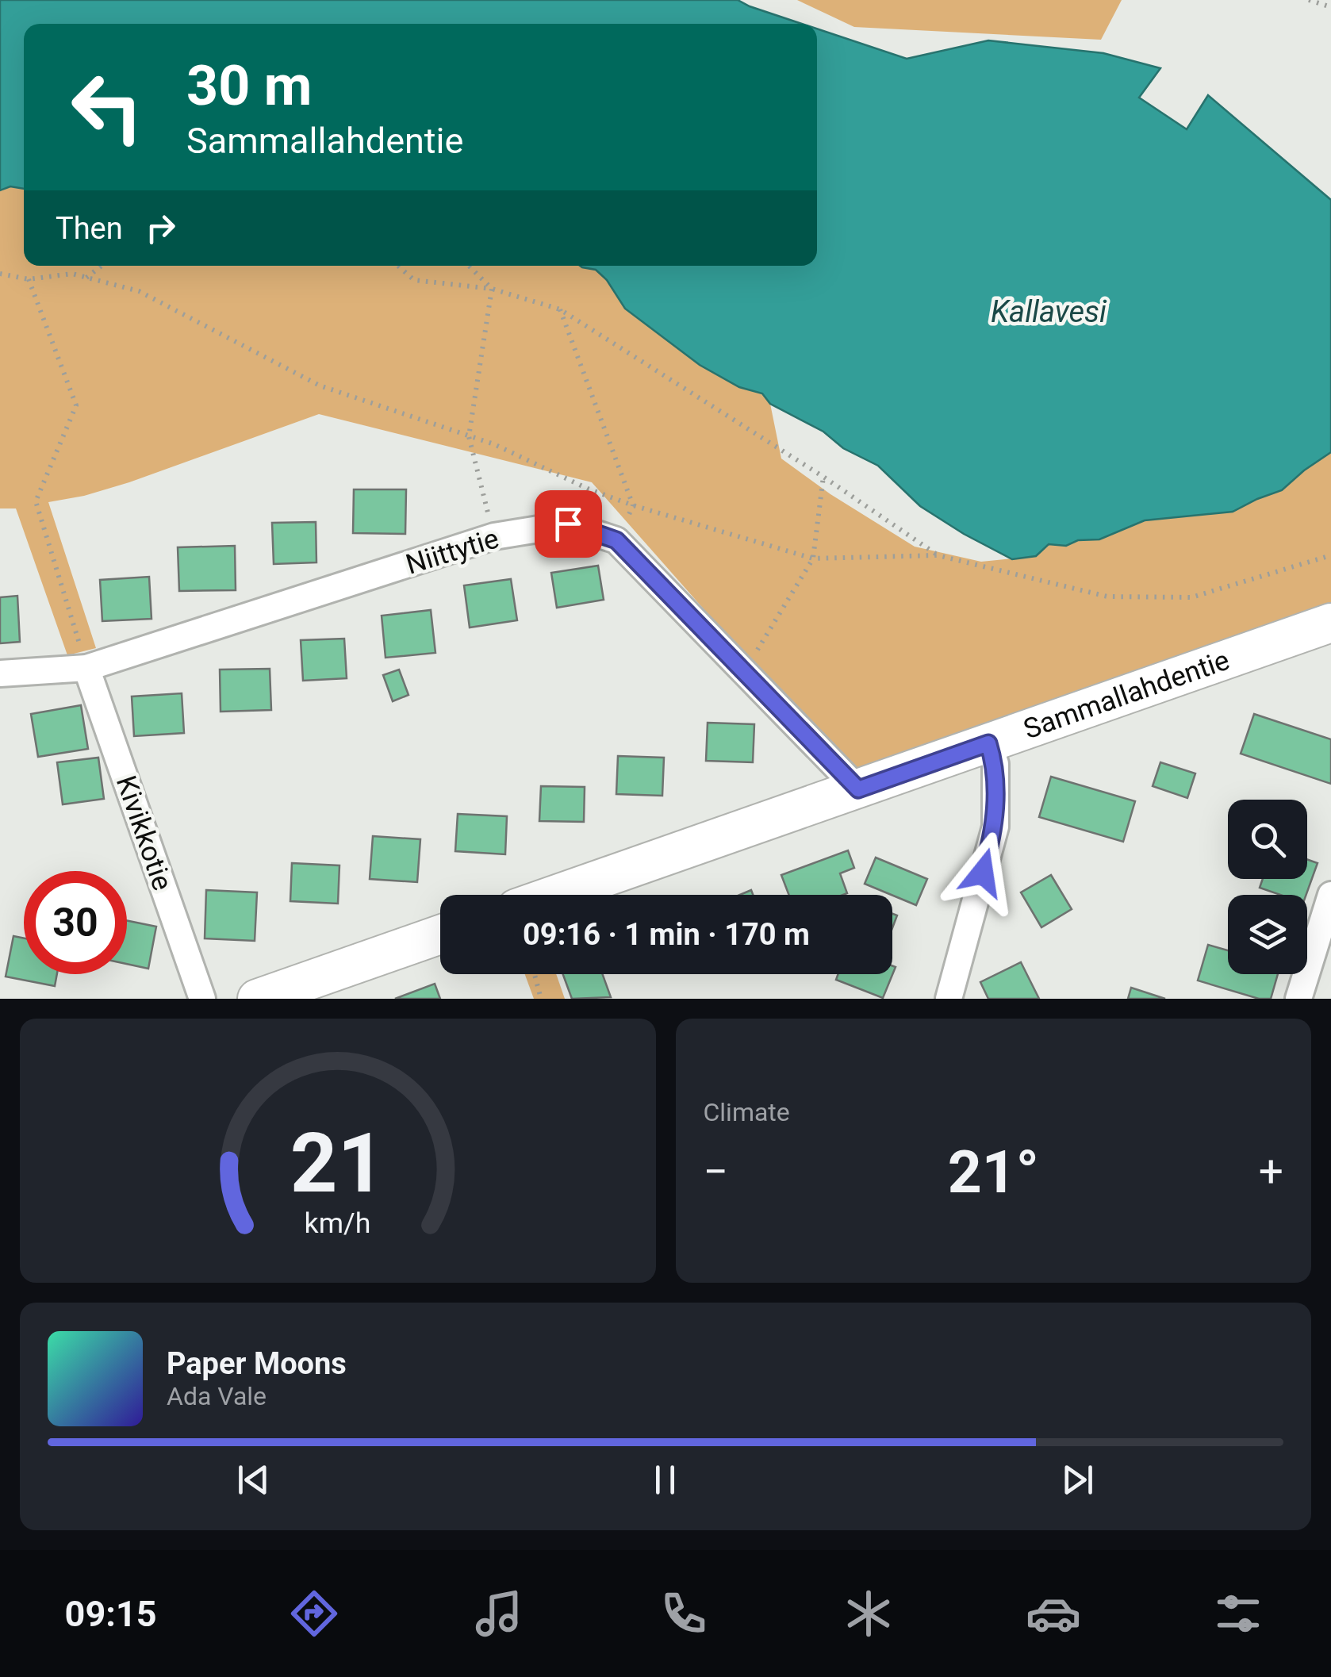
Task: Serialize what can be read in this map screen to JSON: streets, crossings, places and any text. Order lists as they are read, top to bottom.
{
  "streets": {
    "street": ["Niittytie", "Sammallahdentie", "Kivikkotie"]
  },
  "crossings": [
    ["Niittytie", "Sammallahdentie"],
    ["Niittytie", "Kivikkotie"]
  ],
  "water": ["Kallavesi"],
  "page": {
    "turn": ["30 m", "Sammallahdentie"],
    "then": "Then",
    "limit": "30",
    "trip": "09:16 · 1 min · 170 m",
    "tile": "Climate",
    "heat": ["−", "21°", "+"],
    "song": ["Paper Moons", "Ada Vale"],
    "tabs": "09:15",
    "gauge": ["21", "km/h"]
  }
}
